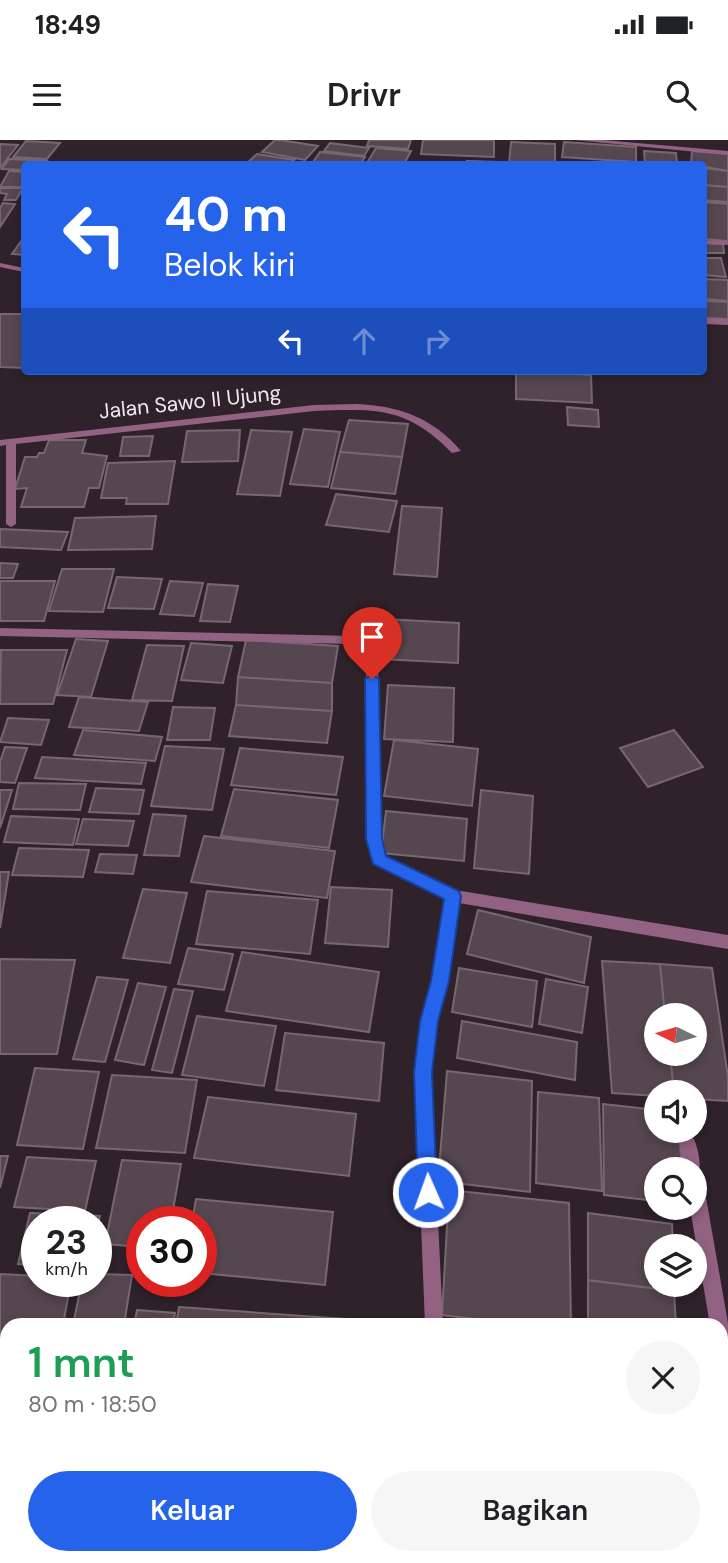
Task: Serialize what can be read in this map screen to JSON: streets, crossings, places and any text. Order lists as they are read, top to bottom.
{
  "streets": {
    "street": ["Jalan Sawo II Ujung"]
  },
  "north": "left",
  "page": {
    "status": "18:49",
    "header": "Drivr",
    "turn": ["40 m", "Belok kiri"],
    "speed": "23 km/h",
    "limit": "30",
    "heading": ["1 mnt", "80 m · 18:50"],
    "buttons": ["Keluar", "Bagikan"]
  }
}
